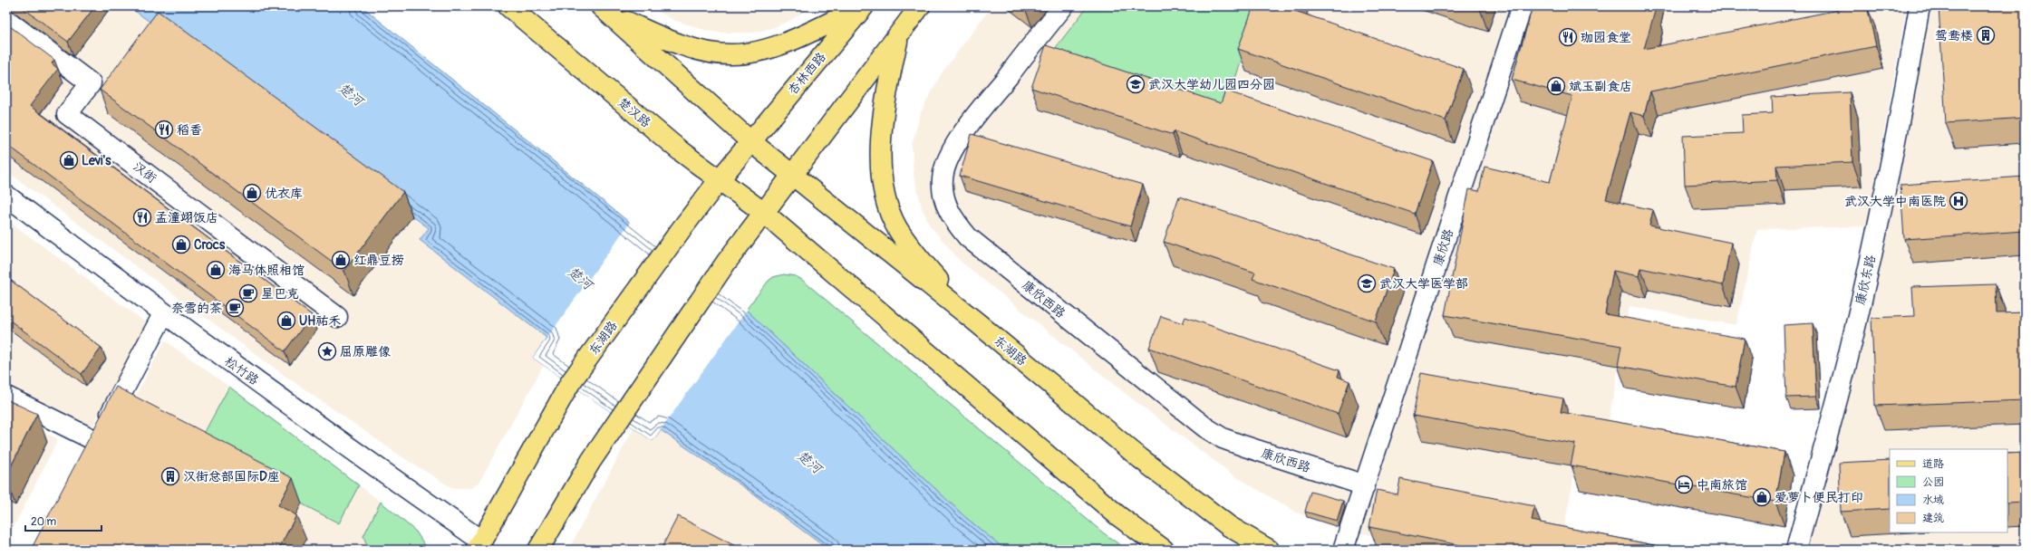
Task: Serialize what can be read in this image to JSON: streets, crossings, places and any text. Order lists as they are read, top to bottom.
{
  "streets": {
    "main road": ["杏林西路", "楚汉路", "东湖路"],
    "street": [
      "汉街",
      "康欣路",
      "康欣东路",
      "康欣西路",
      "松竹路"
    ]
  },
  "crossings": [
    ["杏林西路", "东湖路"],
    ["楚汉路", "东湖路"],
    ["康欣路", "康欣西路"],
    ["东湖路", "松竹路"]
  ],
  "water": ["楚河"],
  "places": {
    "building": ["鸳鸯楼", "汉街总部国际D座"],
    "restaurant": ["珈园食堂", "稻香", "孟潼翊饭店"],
    "school or university": ["武汉大学幼儿园四分园", "武汉大学医学部"],
    "shop": [
      "斌玉副食店",
      "Levi's",
      "优衣库",
      "Crocs",
      "红鼎豆捞",
      "海马体照相馆",
      "UH祐禾",
      "爱萝卜便民打印"
    ],
    "hospital": ["武汉大学中南医院"],
    "cafe": ["星巴克", "奈雪的茶"],
    "place": ["屈原雕像"],
    "hotel": ["中南旅馆"]
  },
  "legend": [
    "道路",
    "公园",
    "水域",
    "建筑"
  ],
  "scale_bar": "20 m"
}
